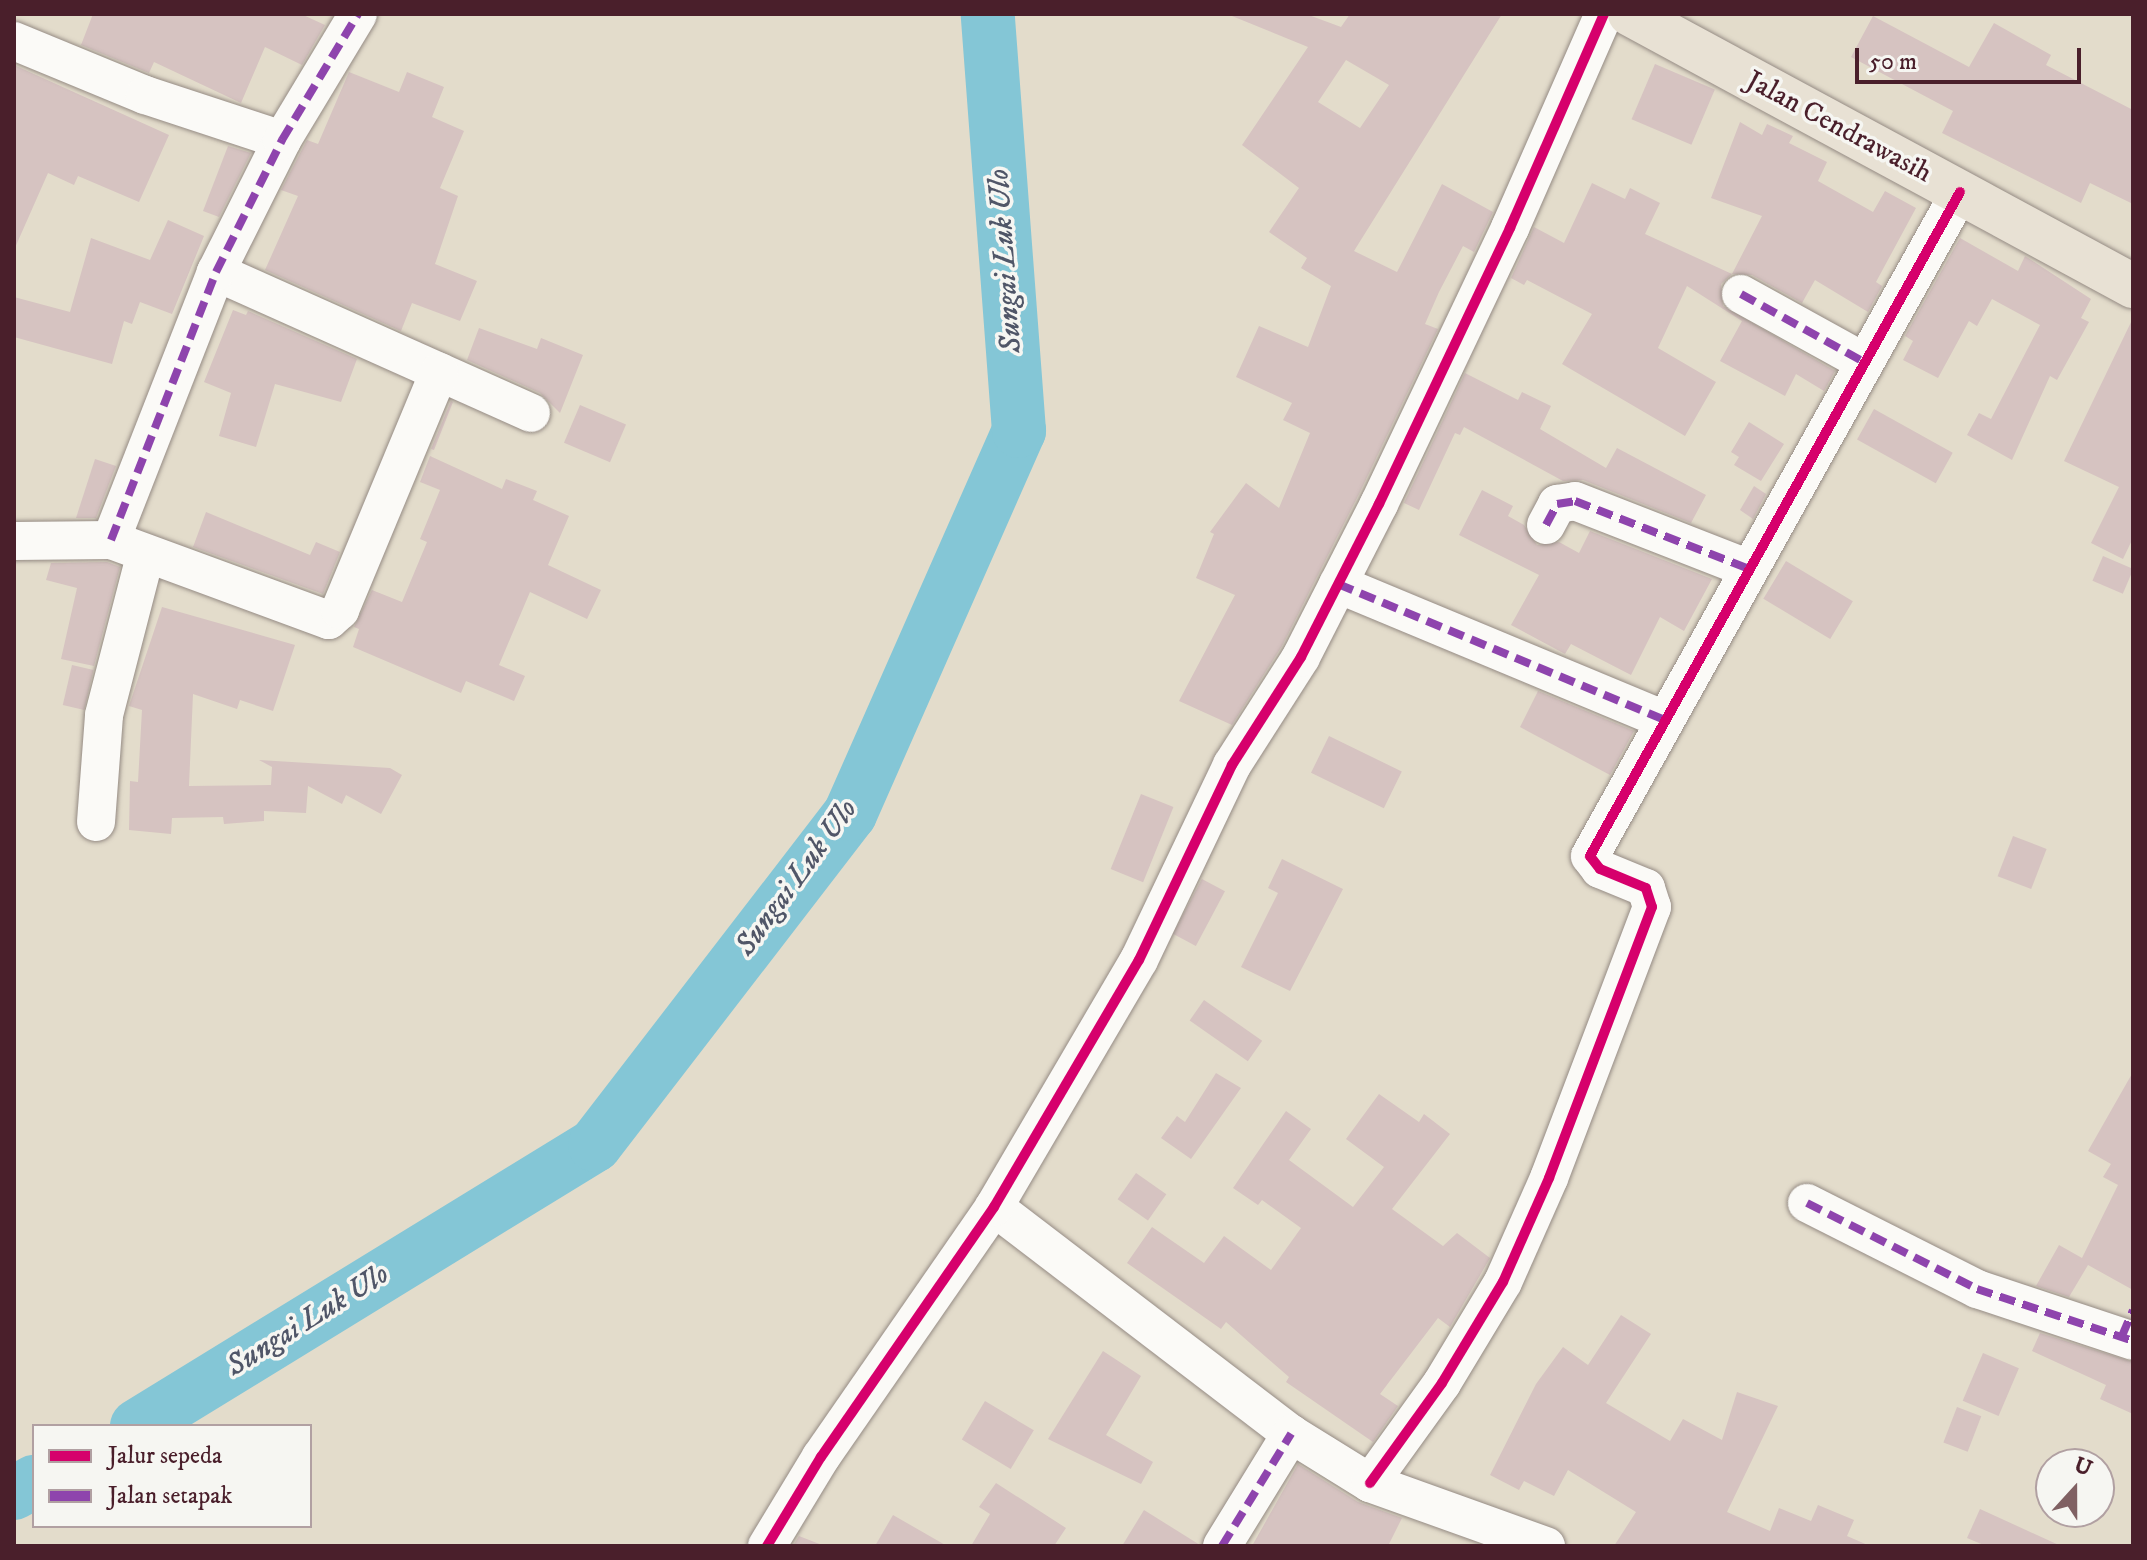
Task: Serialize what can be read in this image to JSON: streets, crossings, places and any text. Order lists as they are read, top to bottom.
{
  "streets": {
    "main road": ["Jalan Cendrawasih"]
  },
  "water": ["Sungai Luk Ulo"],
  "legend": ["Jalur sepeda", "Jalan setapak"],
  "scale_bar": "50 m",
  "north": "top"
}
